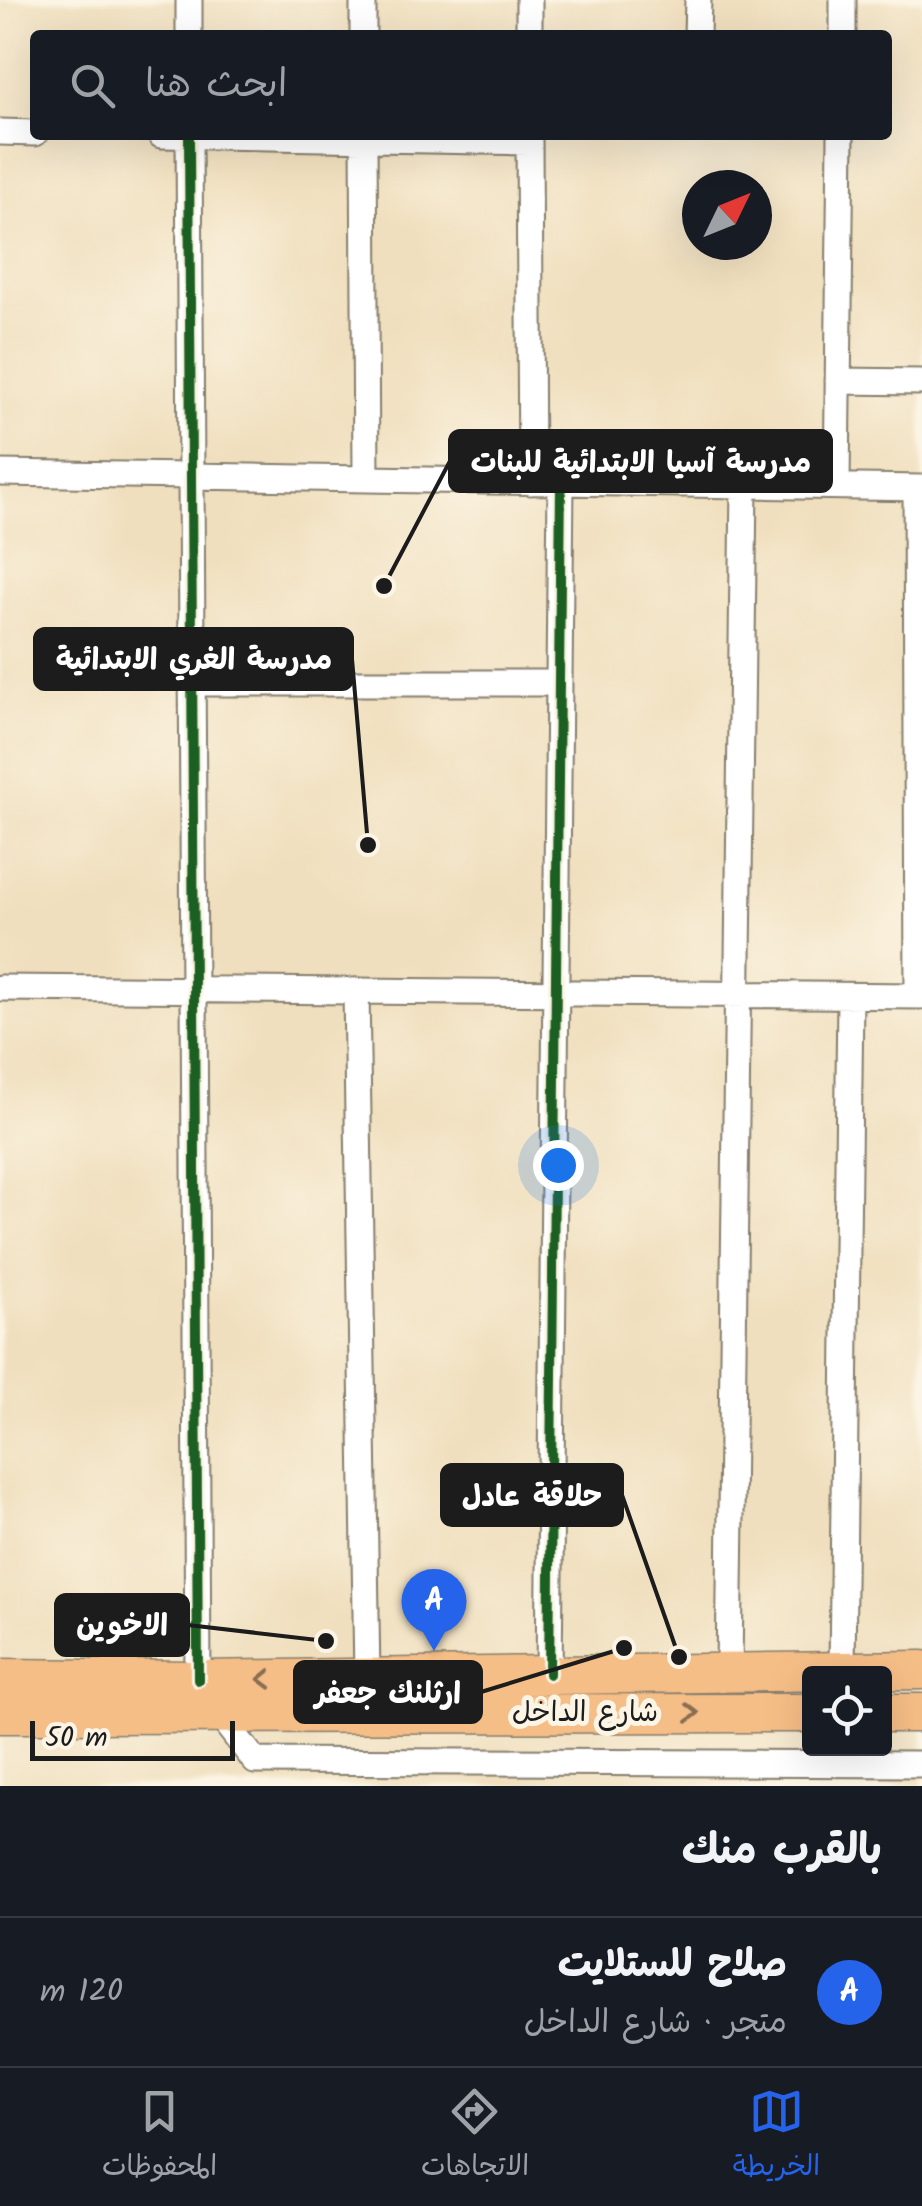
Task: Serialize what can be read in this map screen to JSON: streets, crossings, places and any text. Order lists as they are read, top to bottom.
{
  "streets": {
    "main road": ["شارع الداخل"]
  },
  "places": [
    "مدرسة آسيا الابتدائية للبنات",
    "مدرسة الغري الابتدائية",
    "الاخوين",
    "ارثلنك جعفر",
    "حلاقة عادل"
  ],
  "scale_bar": "50 m",
  "north": "top right",
  "page": {
    "search": "ابحث هنا",
    "pins": "A",
    "scale": "50 m",
    "heading": "بالقرب منك",
    "list": [
      {
        "mark": "A",
        "name": "صلاح للستلايت",
        "note": "متجر · شارع الداخل",
        "value": "120 m"
      }
    ],
    "nav": ["الخريطة", "الاتجاهات", "المحفوظات"]
  }
}
